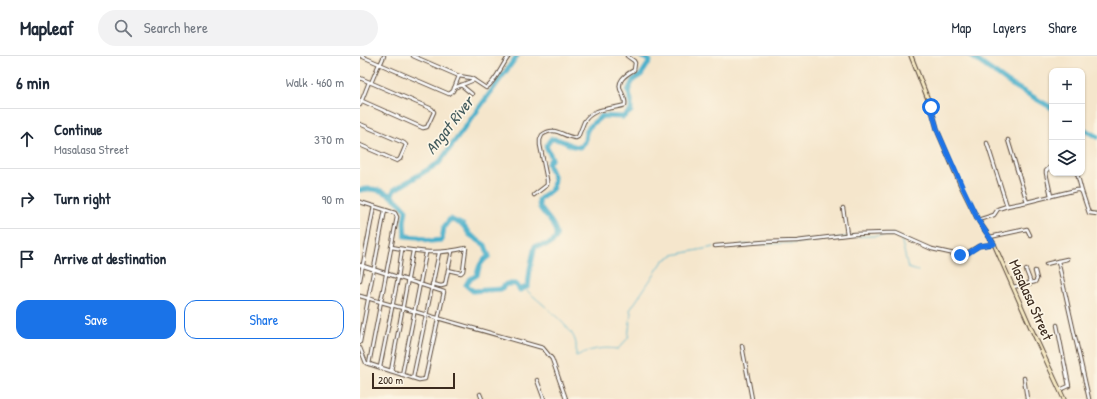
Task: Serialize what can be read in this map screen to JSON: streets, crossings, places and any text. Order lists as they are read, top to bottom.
{
  "streets": {
    "street": ["Masalasa Street"]
  },
  "water": ["Angat River"],
  "scale_bar": "200 m",
  "page": {
    "header": "Mapleaf",
    "search": "Search here",
    "nav": ["Map", "Layers", "Share"],
    "heading": ["6 min", "Walk · 460 m"],
    "map_buttons": ["+", "−"],
    "list": [
      ["Continue", "Masalasa Street", "370 m"],
      ["Turn right", "90 m"],
      "Arrive at destination"
    ],
    "buttons": ["Save", "Share"],
    "scale": "200 m"
  }
}
